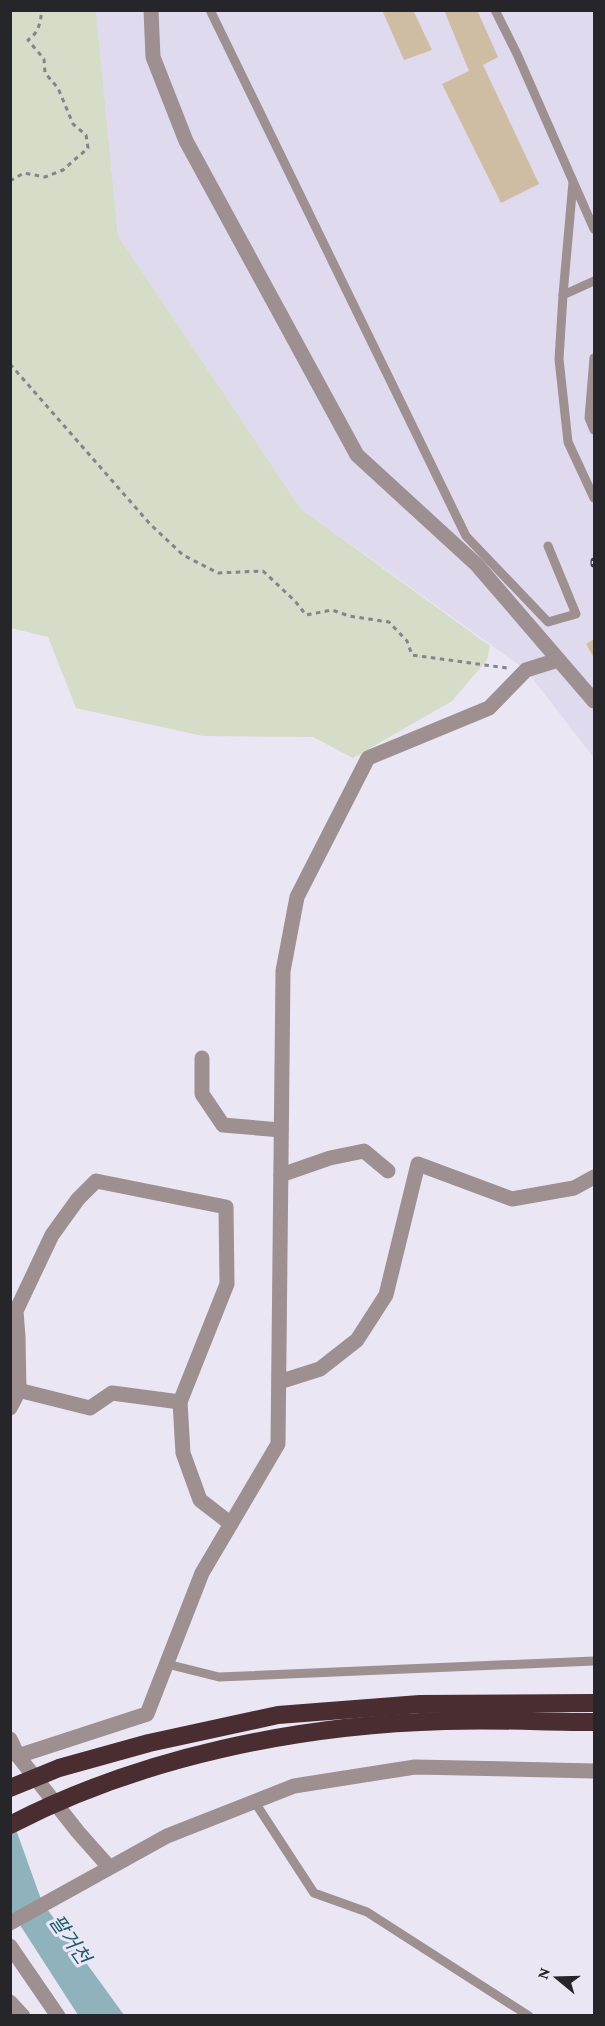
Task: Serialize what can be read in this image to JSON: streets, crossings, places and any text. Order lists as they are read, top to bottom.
{
  "water": ["팔거천"],
  "north": "left"
}
